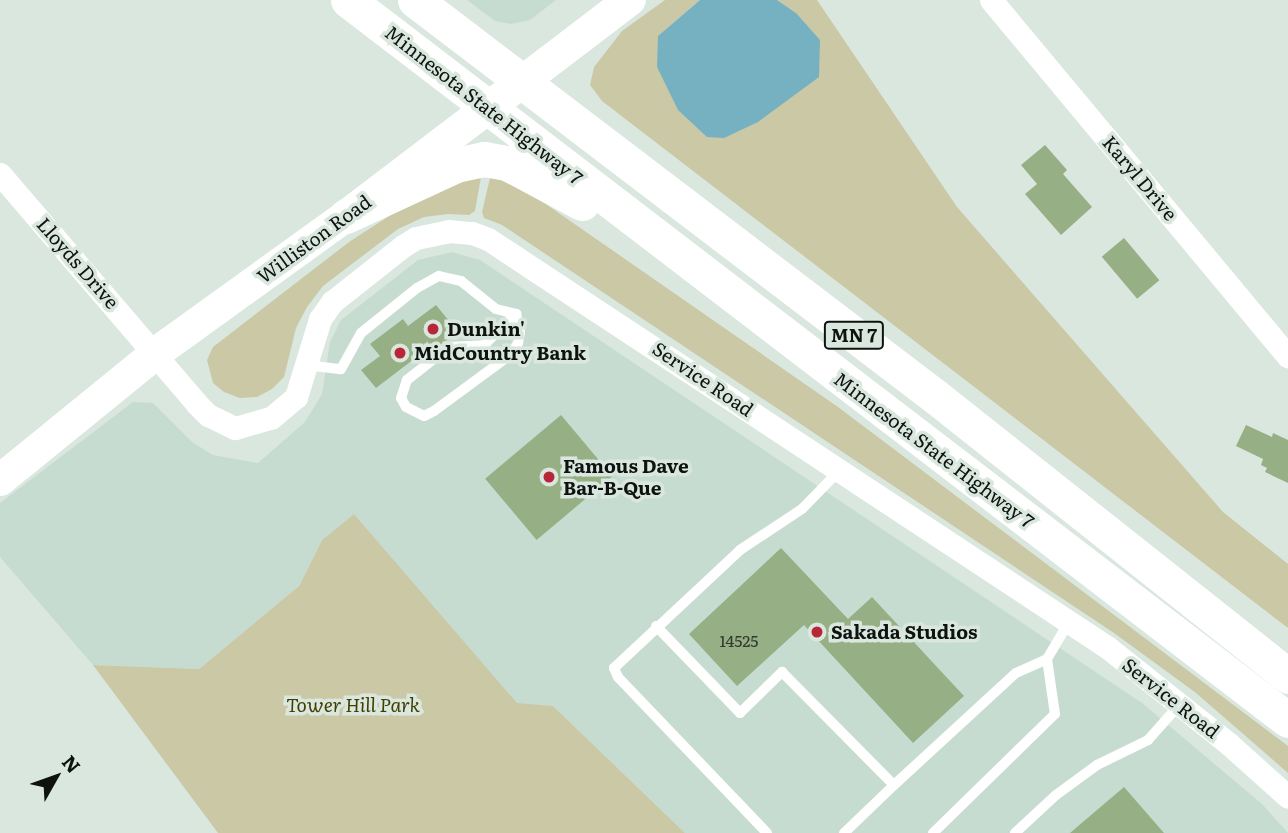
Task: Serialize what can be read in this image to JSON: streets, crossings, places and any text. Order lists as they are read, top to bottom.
{
  "streets": {
    "main road": ["Minnesota State Highway 7", "Williston Road", "MN 7"],
    "street": ["Karyl Drive", "Lloyds Drive", "Service Road"]
  },
  "crossings": [
    ["Minnesota State Highway 7", "Williston Road"],
    ["Williston Road", "Lloyds Drive"],
    ["Williston Road", "Service Road"],
    ["Lloyds Drive", "Service Road"]
  ],
  "parks": ["Tower Hill Park"],
  "places": [
    "Dunkin'",
    "MidCountry Bank",
    "Famous Dave Bar-B-Que",
    "Sakada Studios"
  ],
  "house_numbers": ["14525"],
  "north": "top right"
}
